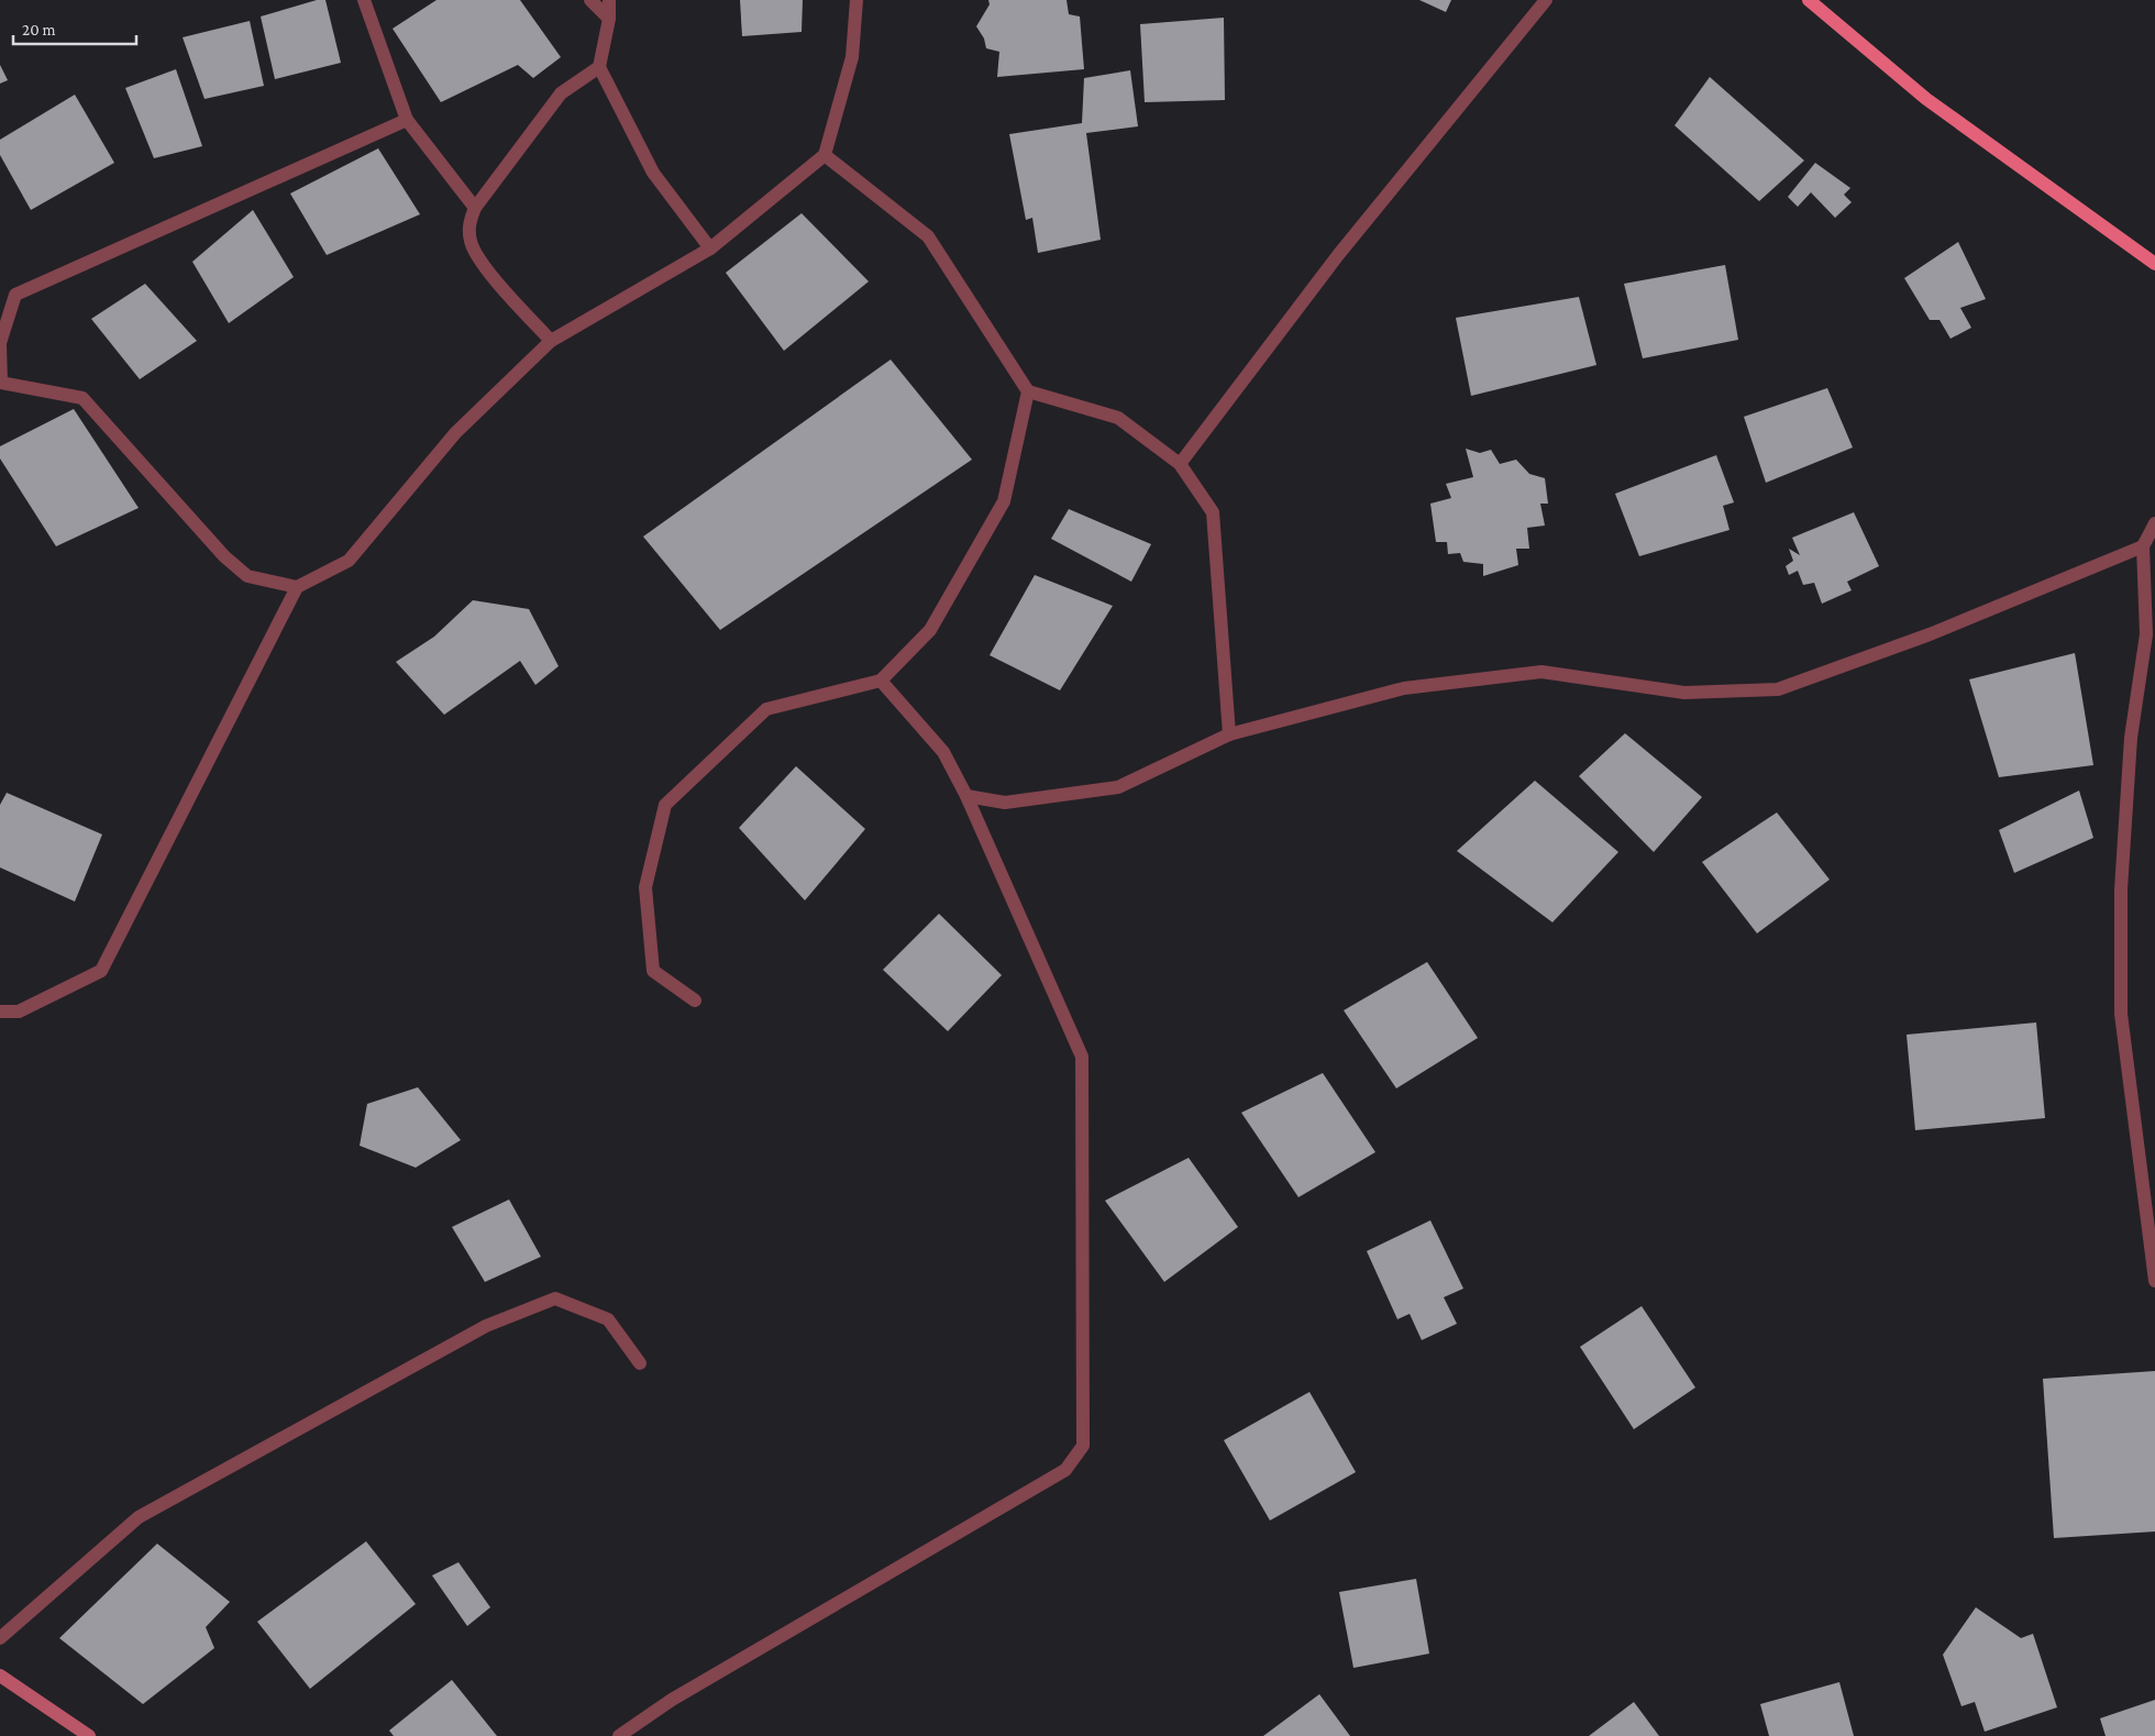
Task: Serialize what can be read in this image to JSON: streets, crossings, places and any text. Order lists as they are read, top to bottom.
{
  "scale_bar": "20 m"
}
